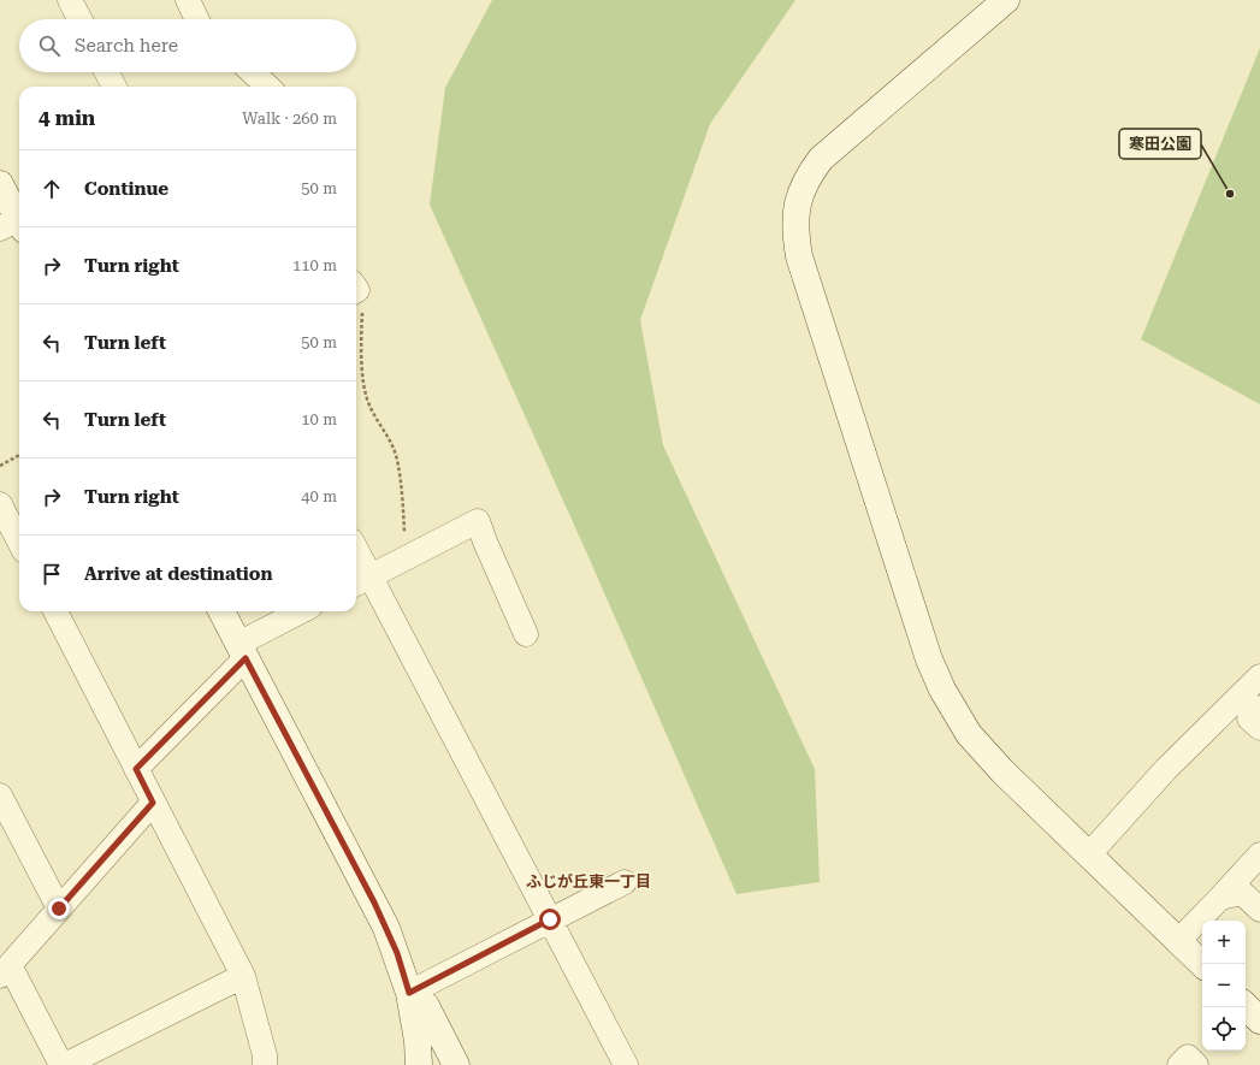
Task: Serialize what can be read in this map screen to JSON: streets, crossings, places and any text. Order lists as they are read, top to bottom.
{
  "districts": ["ふじが丘東一丁目"],
  "places": ["寒田公園"],
  "page": {
    "search": "Search here",
    "heading": ["4 min", "Walk · 260 m"],
    "list": [
      ["Continue", "50 m"],
      ["Turn right", "110 m"],
      ["Turn left", "50 m"],
      ["Turn left", "10 m"],
      ["Turn right", "40 m"],
      "Arrive at destination"
    ],
    "map_buttons": ["+", "−"]
  }
}
